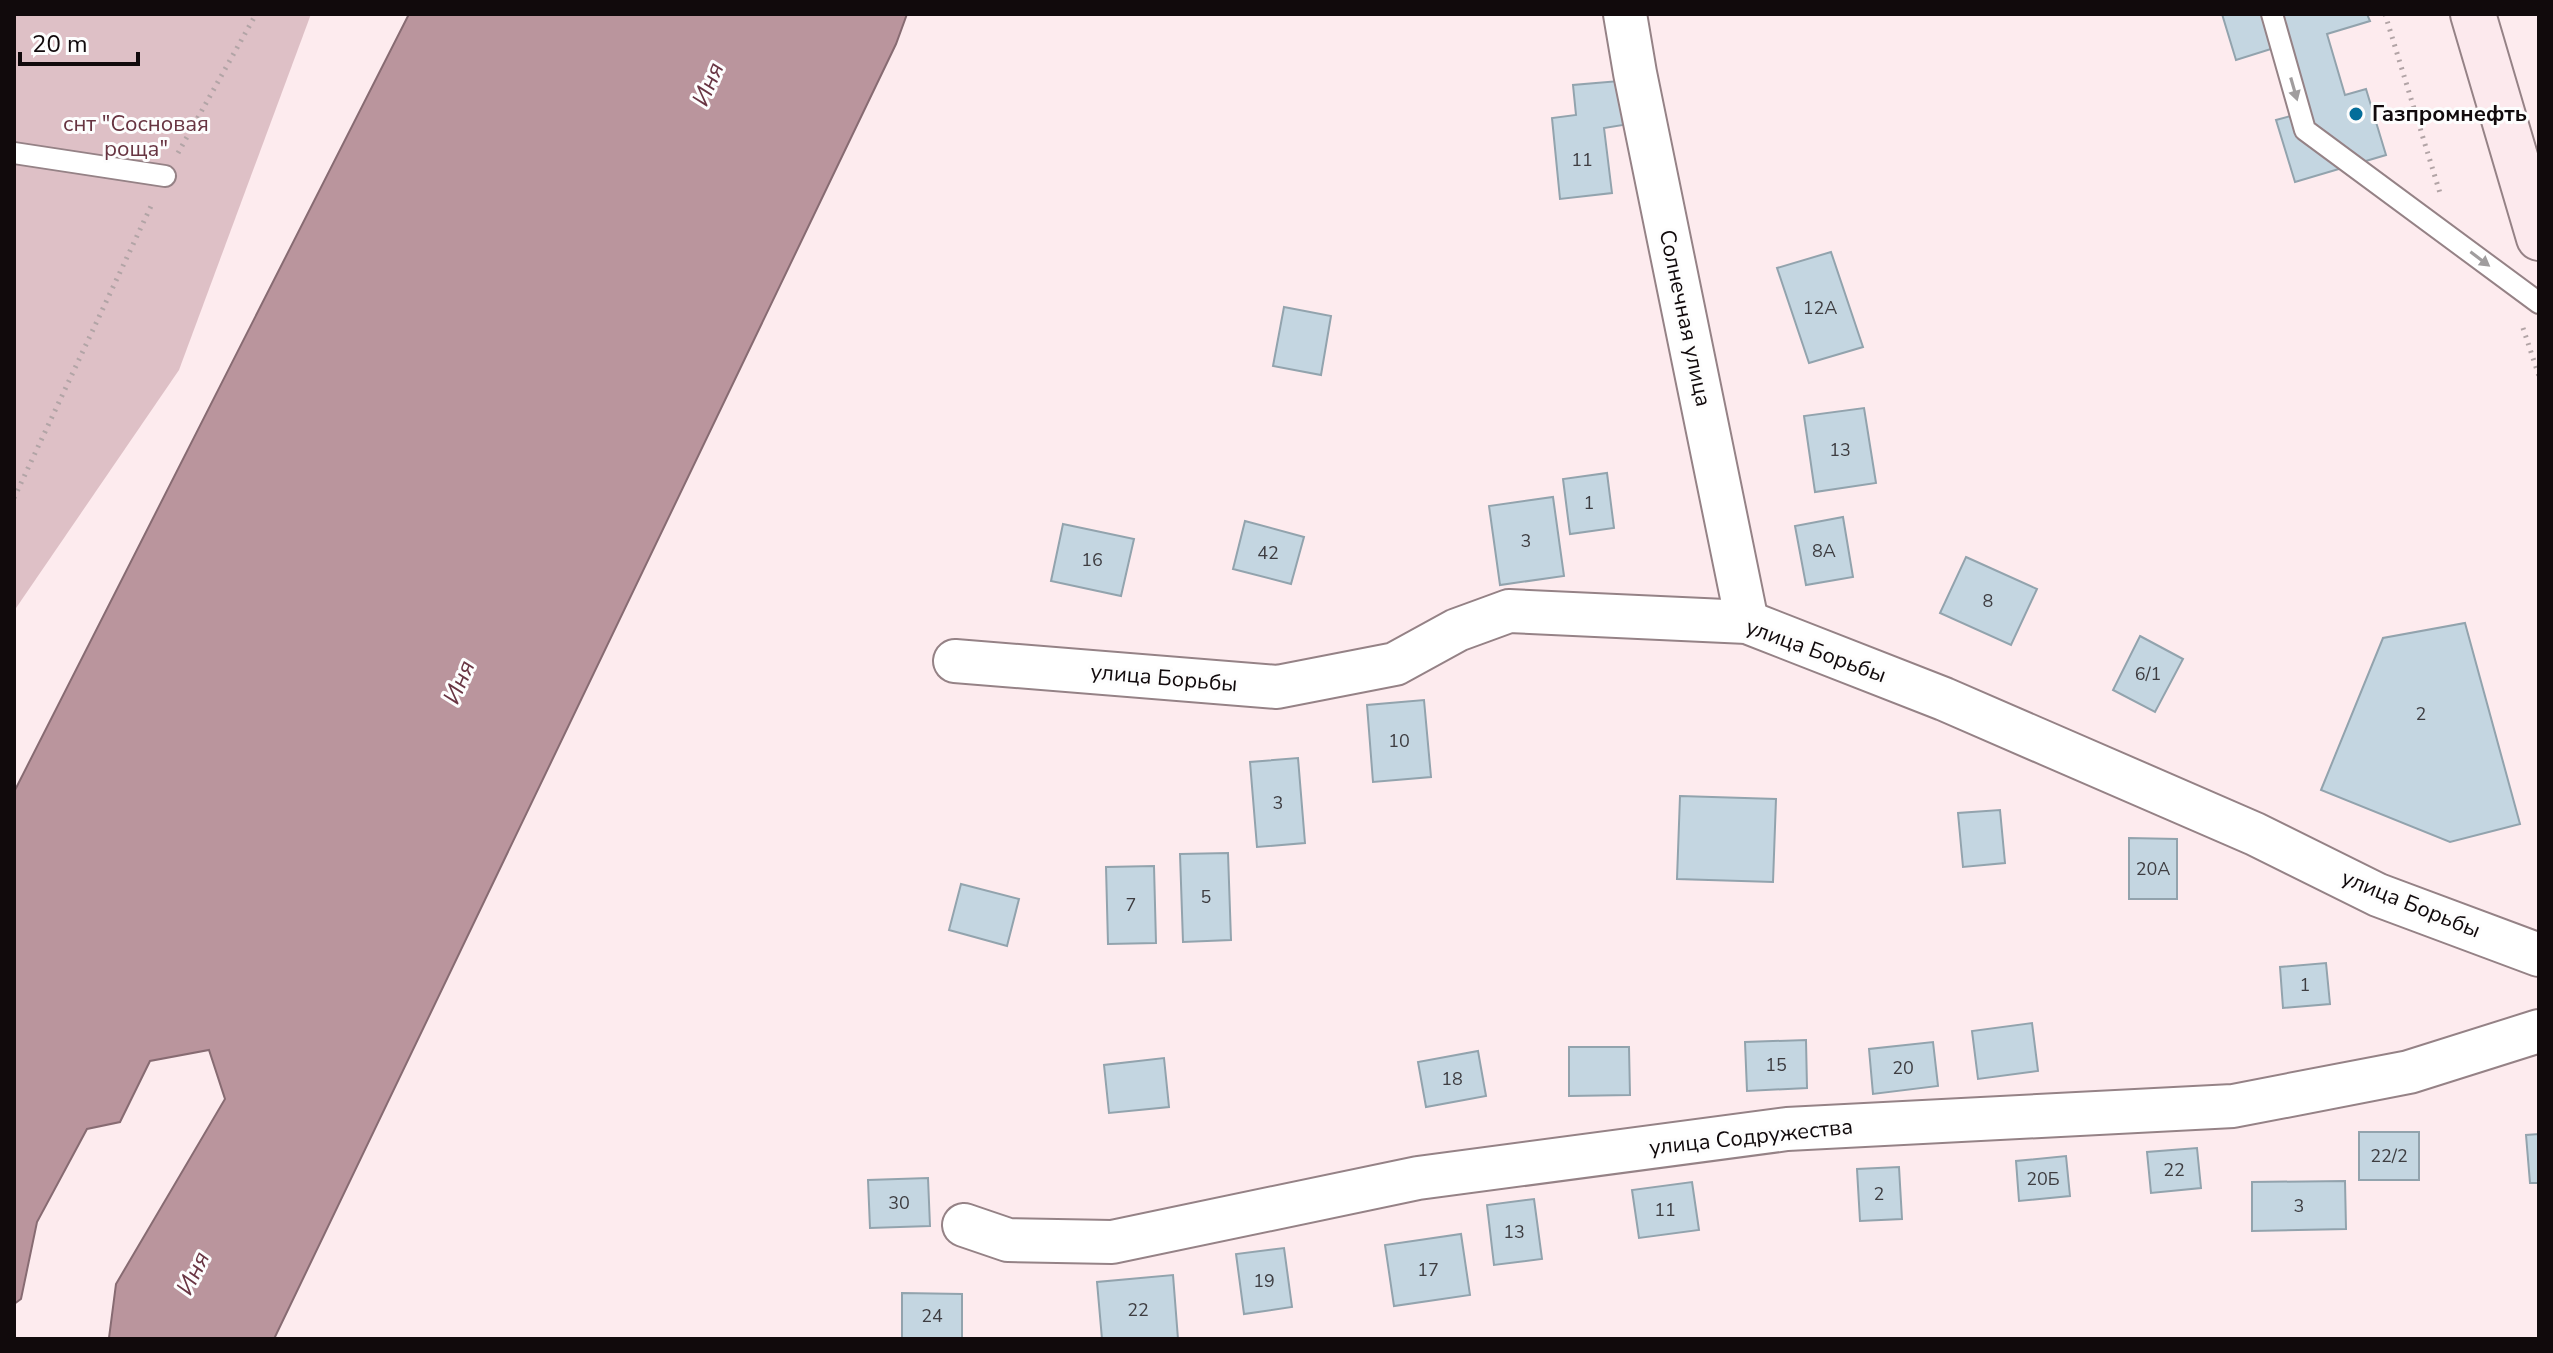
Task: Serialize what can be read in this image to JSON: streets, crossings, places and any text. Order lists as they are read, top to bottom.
{
  "streets": {
    "street": ["Солнечная улица", "улица Борьбы", "улица Содружества"]
  },
  "crossings": [
    ["Солнечная улица", "улица Борьбы"]
  ],
  "water": ["Иня"],
  "parks": ["снт \"Сосновая роща\""],
  "places": ["Газпромнефть"],
  "house_numbers": [
    "11",
    "12А",
    "13",
    "1",
    "3",
    "8А",
    "42",
    "16",
    "8",
    "6/1",
    "2",
    "10",
    "3",
    "20А",
    "5",
    "7",
    "1",
    "15",
    "20",
    "18",
    "22/2",
    "22",
    "20Б",
    "2",
    "30",
    "3",
    "11",
    "13",
    "17",
    "19",
    "22",
    "24"
  ],
  "scale_bar": "20 m"
}
